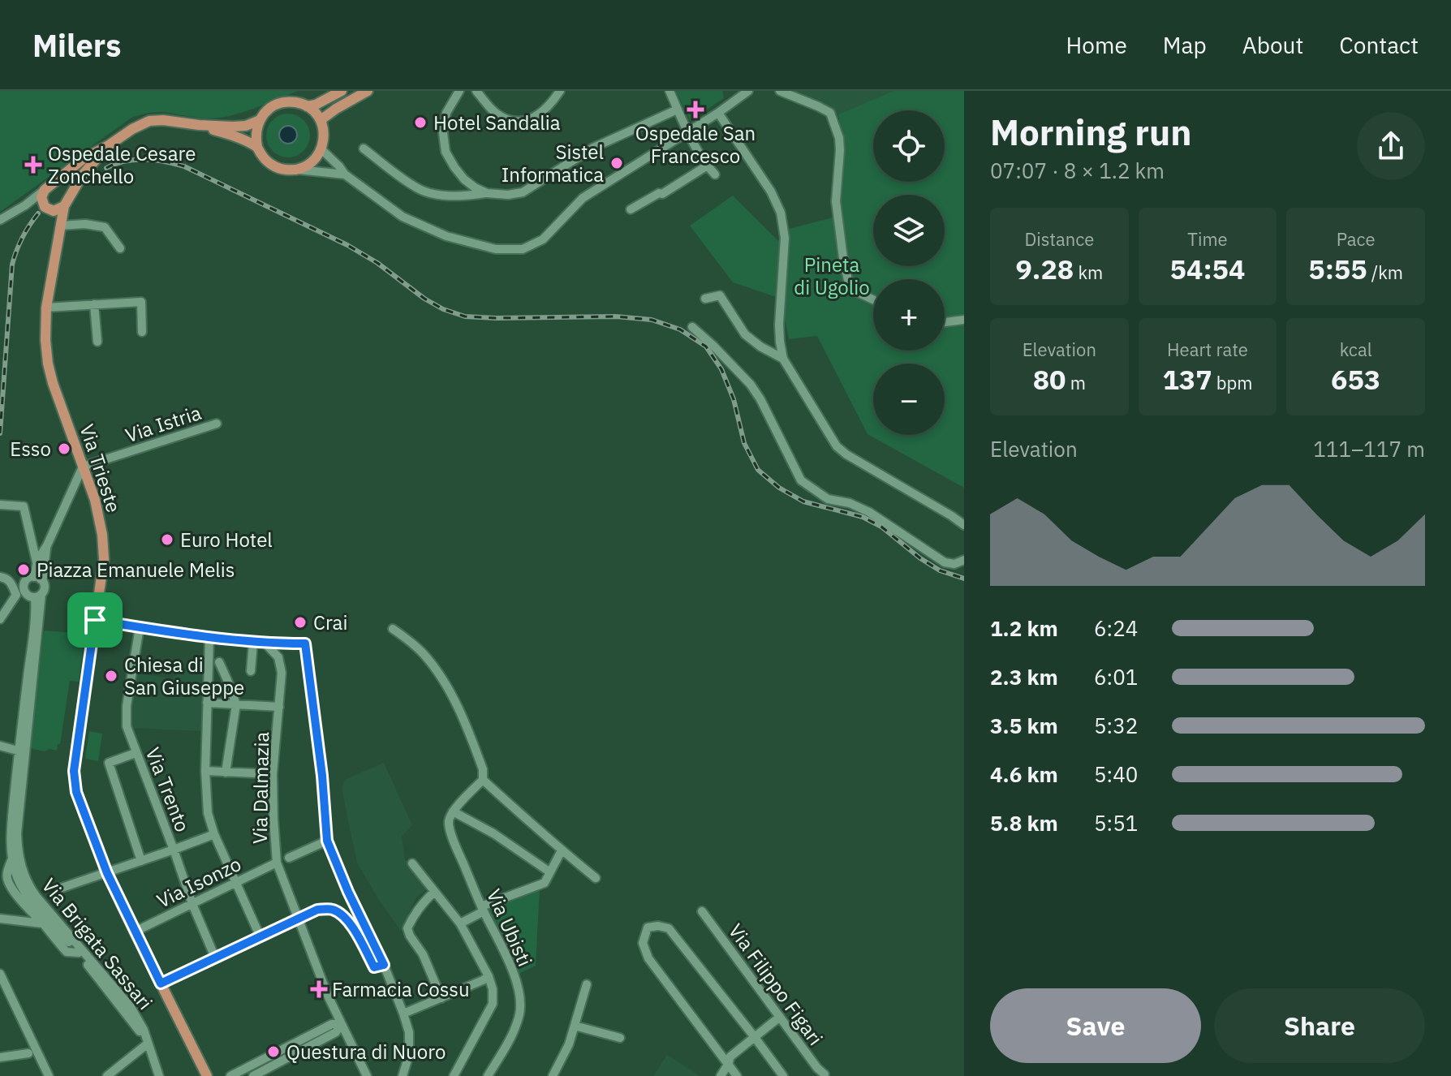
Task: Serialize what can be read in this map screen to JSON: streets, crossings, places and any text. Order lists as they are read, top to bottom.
{
  "streets": {
    "main road": ["Via Trieste"],
    "street": [
      "Via Istria",
      "Via Dalmazia",
      "Via Trento",
      "Via Isonzo",
      "Via Ubisti",
      "Via Brigata Sassari",
      "Via Filippo Figari"
    ]
  },
  "crossings": [
    ["Via Istria", "Via Trieste"],
    ["Via Trieste", "Via Isonzo"],
    ["Via Dalmazia", "Via Isonzo"],
    ["Via Trento", "Via Isonzo"]
  ],
  "parks": ["Pineta di Ugolio"],
  "places": {
    "health": ["Ospedale San Francesco", "Ospedale Cesare Zonchello", "Farmacia Cossu"],
    "other": [
      "Hotel Sandalia",
      "Sistel Informatica",
      "Esso",
      "Euro Hotel",
      "Piazza Emanuele Melis",
      "Crai",
      "Chiesa di San Giuseppe",
      "Questura di Nuoro"
    ]
  },
  "page": {
    "header": "Milers",
    "nav": [
      "Home",
      "Map",
      "About",
      "Contact"
    ],
    "heading": ["Morning run", "07:07 · 8 × 1.2 km"],
    "map_buttons": ["+", "−"],
    "stats": [
      ["Distance", "9.28 km"],
      ["Time", "54:54"],
      ["Pace", "5:55 /km"],
      ["Elevation", "80 m"],
      ["Heart rate", "137 bpm"],
      ["kcal", "653"]
    ],
    "chart": ["Elevation", "111–117 m"],
    "list": [
      {
        "name": "1.2 km",
        "note": "6:24"
      },
      {
        "name": "2.3 km",
        "note": "6:01"
      },
      {
        "name": "3.5 km",
        "note": "5:32"
      },
      {
        "name": "4.6 km",
        "note": "5:40"
      },
      {
        "name": "5.8 km",
        "note": "5:51"
      }
    ],
    "buttons": ["Save", "Share"]
  }
}
